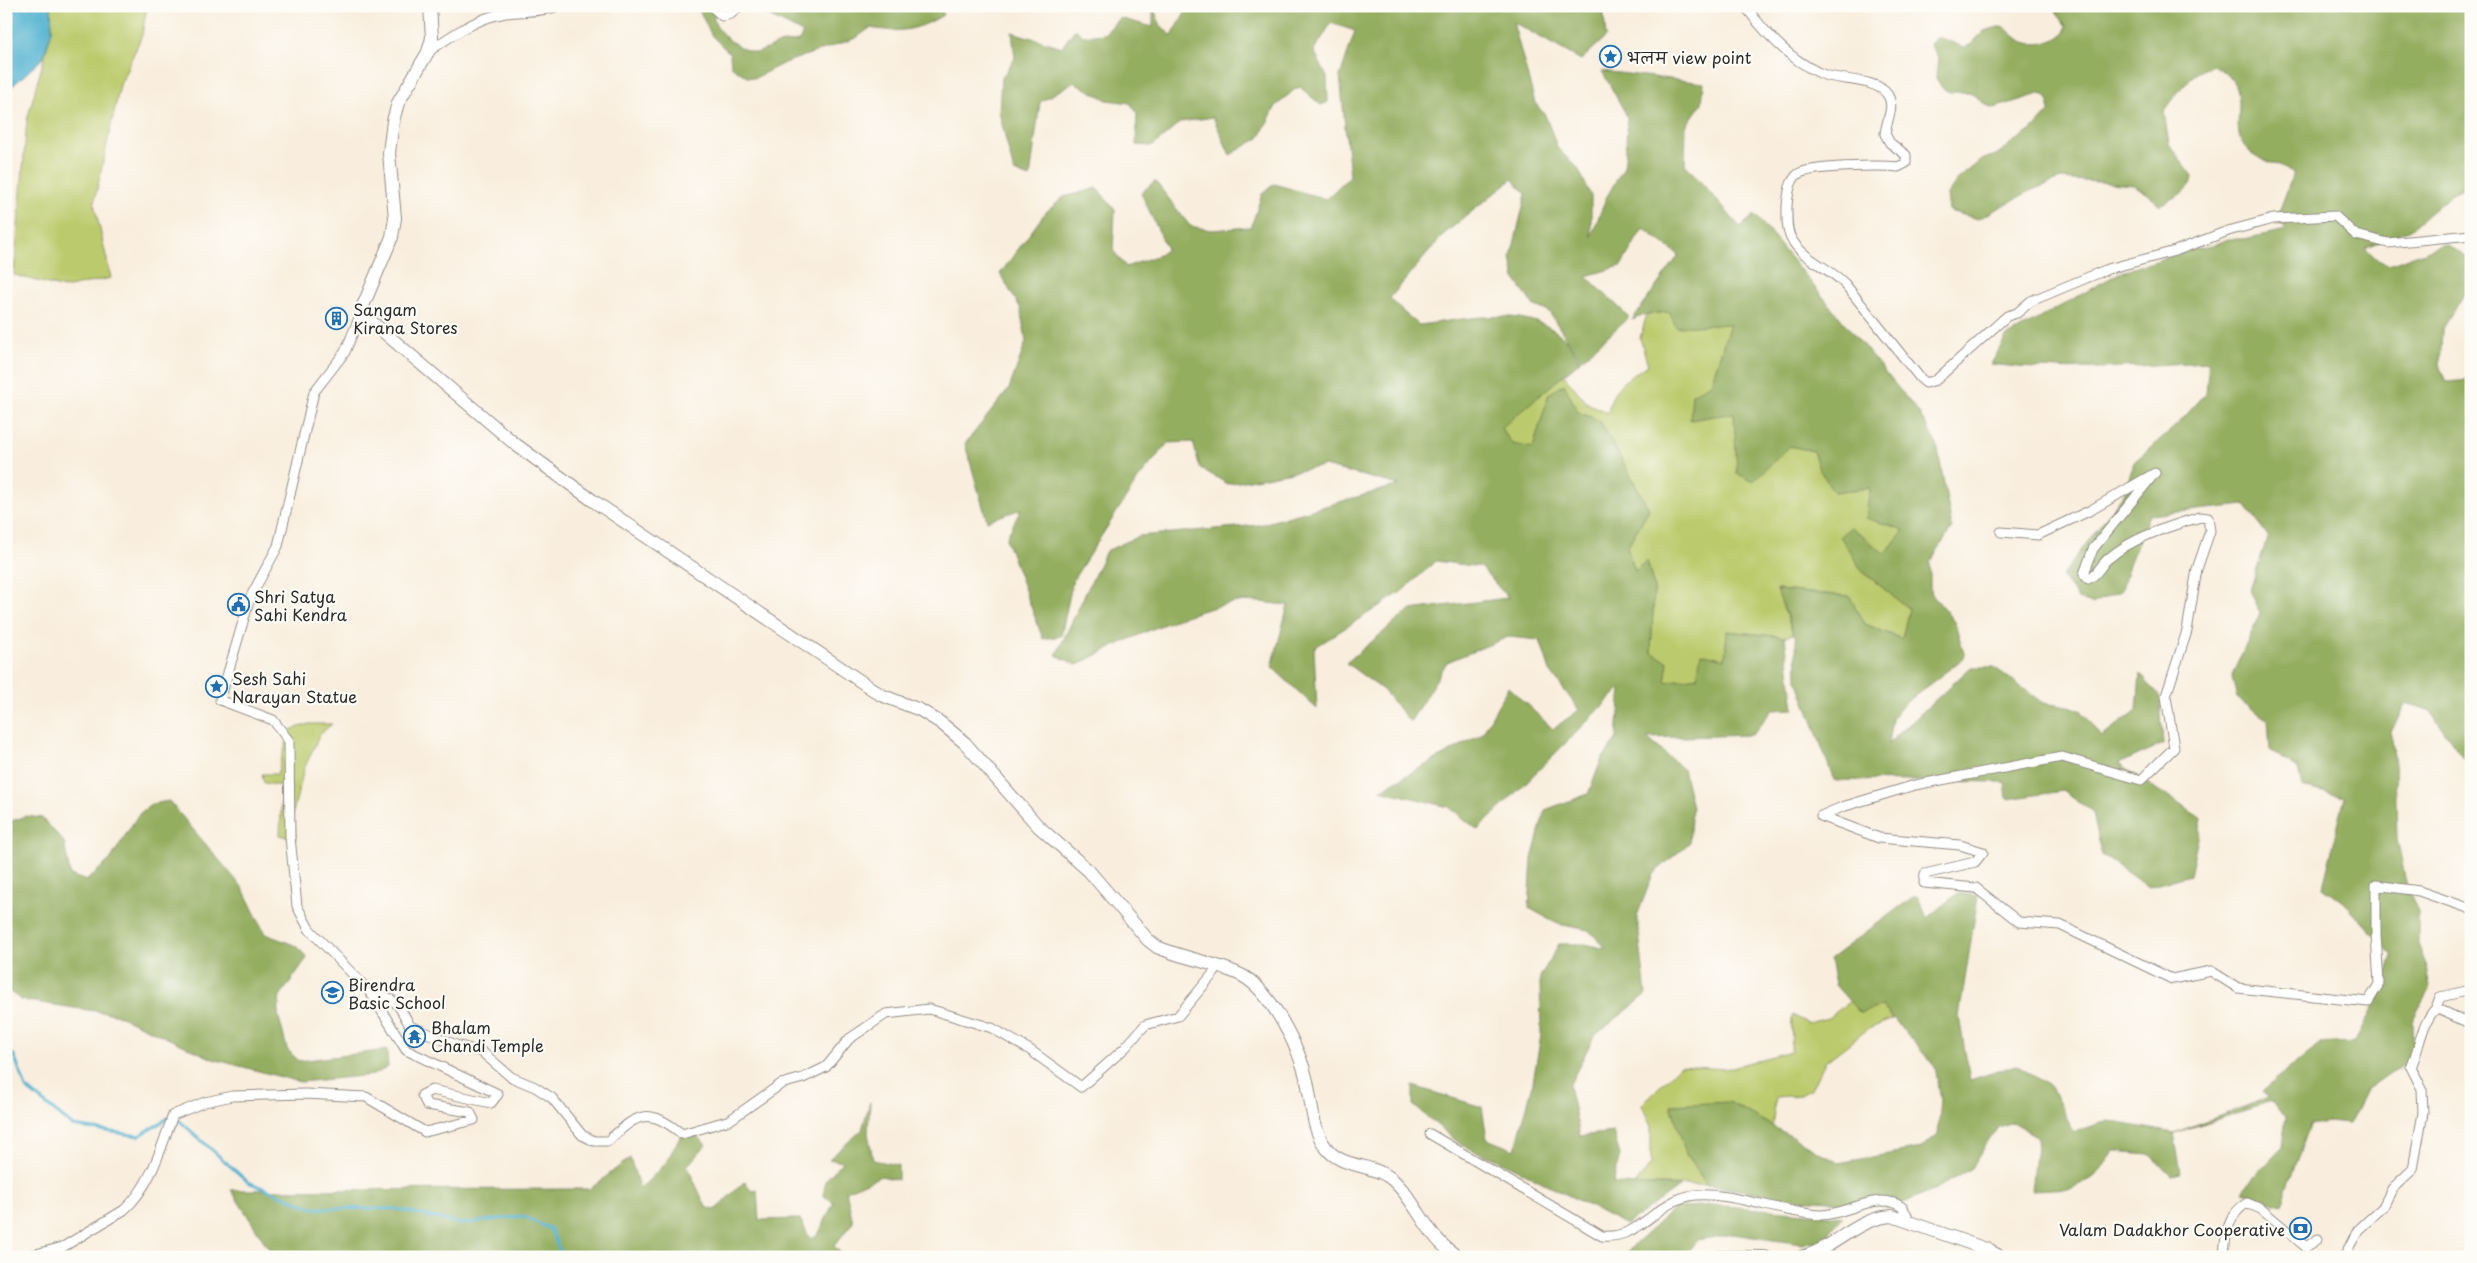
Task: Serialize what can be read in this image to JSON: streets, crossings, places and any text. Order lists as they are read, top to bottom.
{
  "places": {
    "place": ["भलम view point", "Sesh Sahi Narayan Statue"],
    "building": ["Sangam Kirana Stores"],
    "public building": ["Shri Satya Sahi Kendra"],
    "school or university": ["Birendra Basic School"],
    "temple": ["Bhalam Chandi Temple"],
    "bank": ["Valam Dadakhor Cooperative"]
  }
}
